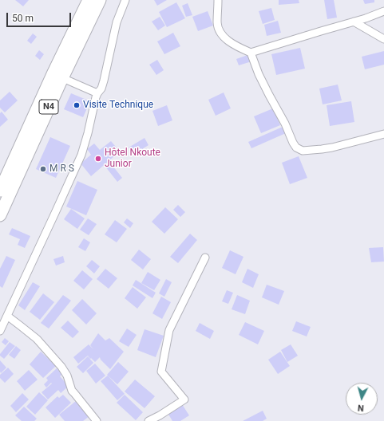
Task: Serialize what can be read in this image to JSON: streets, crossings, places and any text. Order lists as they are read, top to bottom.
{
  "streets": {
    "highway": ["N4"]
  },
  "places": ["Visite Technique", "Hôtel Nkoute Junior", "M R S"],
  "scale_bar": "50 m",
  "north": "bottom"
}
